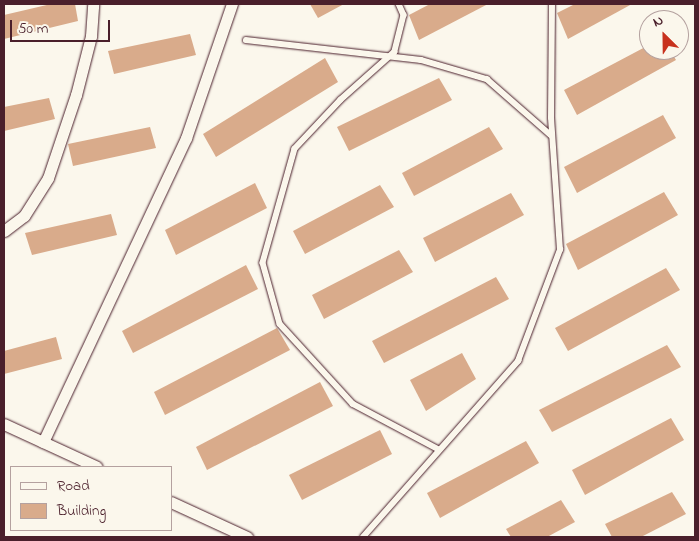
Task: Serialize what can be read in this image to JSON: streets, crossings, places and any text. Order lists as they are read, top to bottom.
{
  "legend": ["Road", "Building"],
  "scale_bar": "50 m",
  "north": "top left"
}
